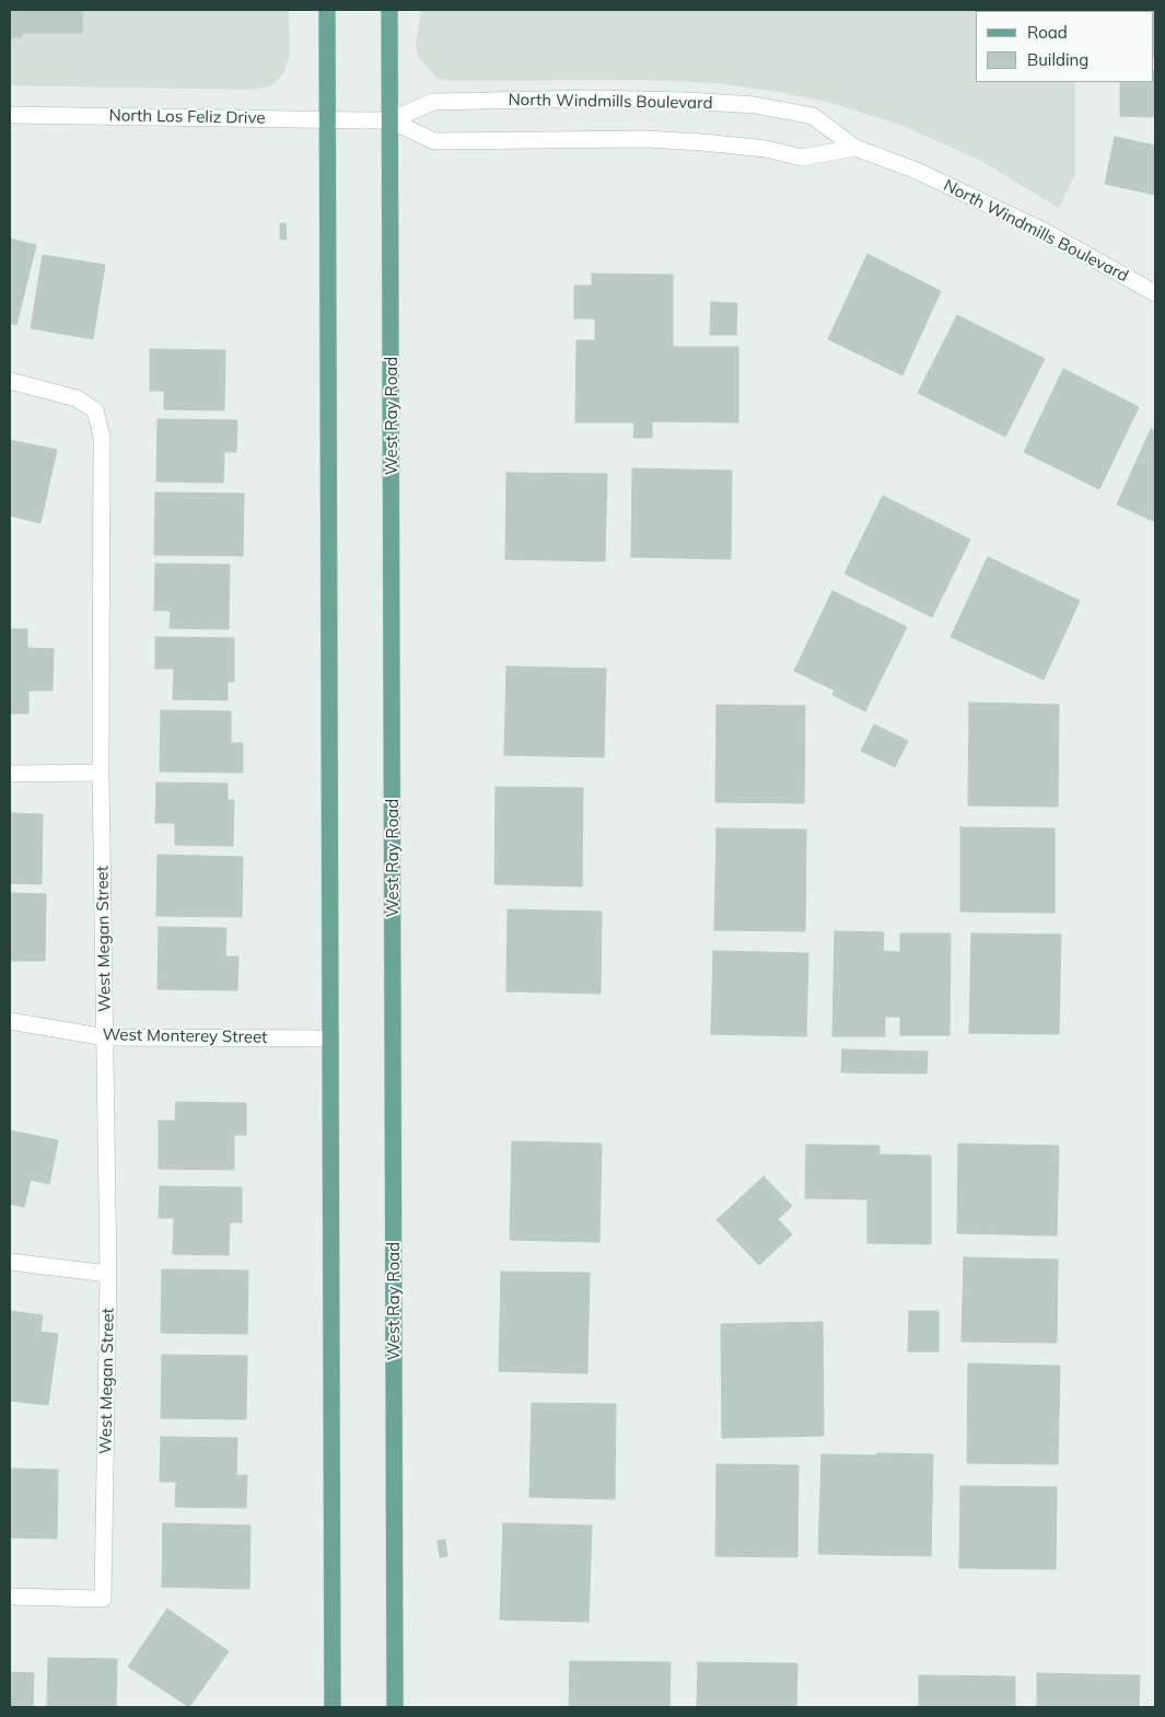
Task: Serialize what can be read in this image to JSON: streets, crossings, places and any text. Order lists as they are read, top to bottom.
{
  "streets": {
    "main road": ["West Ray Road"],
    "street": [
      "North Windmills Boulevard",
      "North Los Feliz Drive",
      "West Megan Street",
      "West Monterey Street"
    ]
  },
  "crossings": [
    ["North Windmills Boulevard", "North Los Feliz Drive"],
    ["North Windmills Boulevard", "West Ray Road"],
    ["West Megan Street", "West Monterey Street"]
  ],
  "legend": ["Road", "Building"]
}
